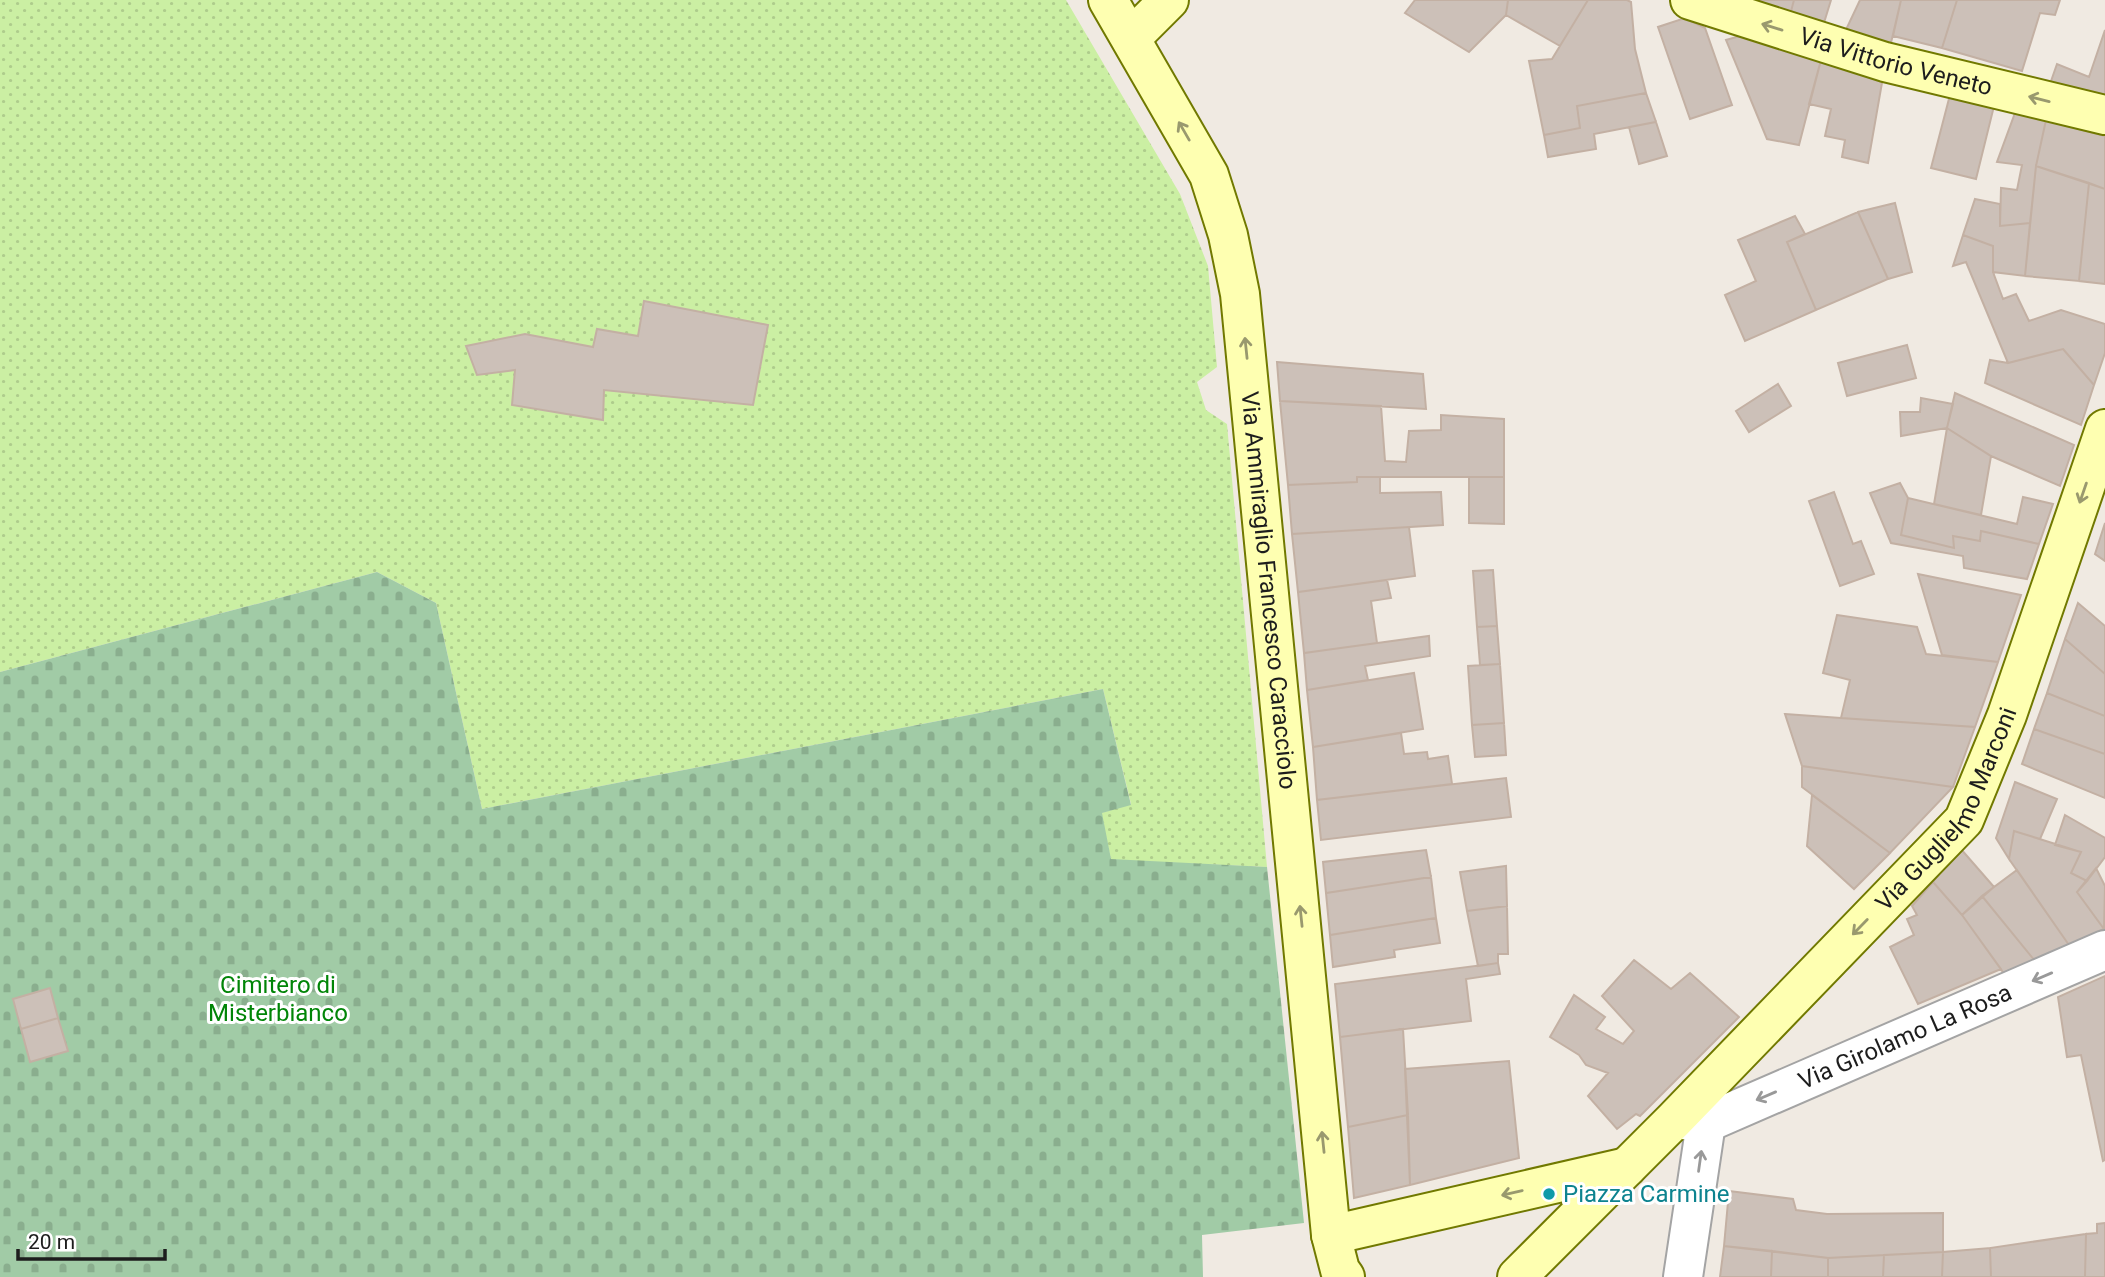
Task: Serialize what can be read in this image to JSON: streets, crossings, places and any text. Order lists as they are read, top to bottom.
{
  "streets": {
    "main road": ["Via Vittorio Veneto", "Via Ammiraglio Francesco Caracciolo", "Via Guglielmo Marconi"],
    "street": ["Via Girolamo La Rosa"]
  },
  "crossings": [
    ["Via Guglielmo Marconi", "Via Girolamo La Rosa"]
  ],
  "one_way": [
    "Via Vittorio Veneto",
    "Via Ammiraglio Francesco Caracciolo",
    "Via Guglielmo Marconi",
    "Via Girolamo La Rosa"
  ],
  "parks": ["Cimitero di Misterbianco"],
  "places": ["Piazza Carmine"],
  "scale_bar": "20 m"
}
